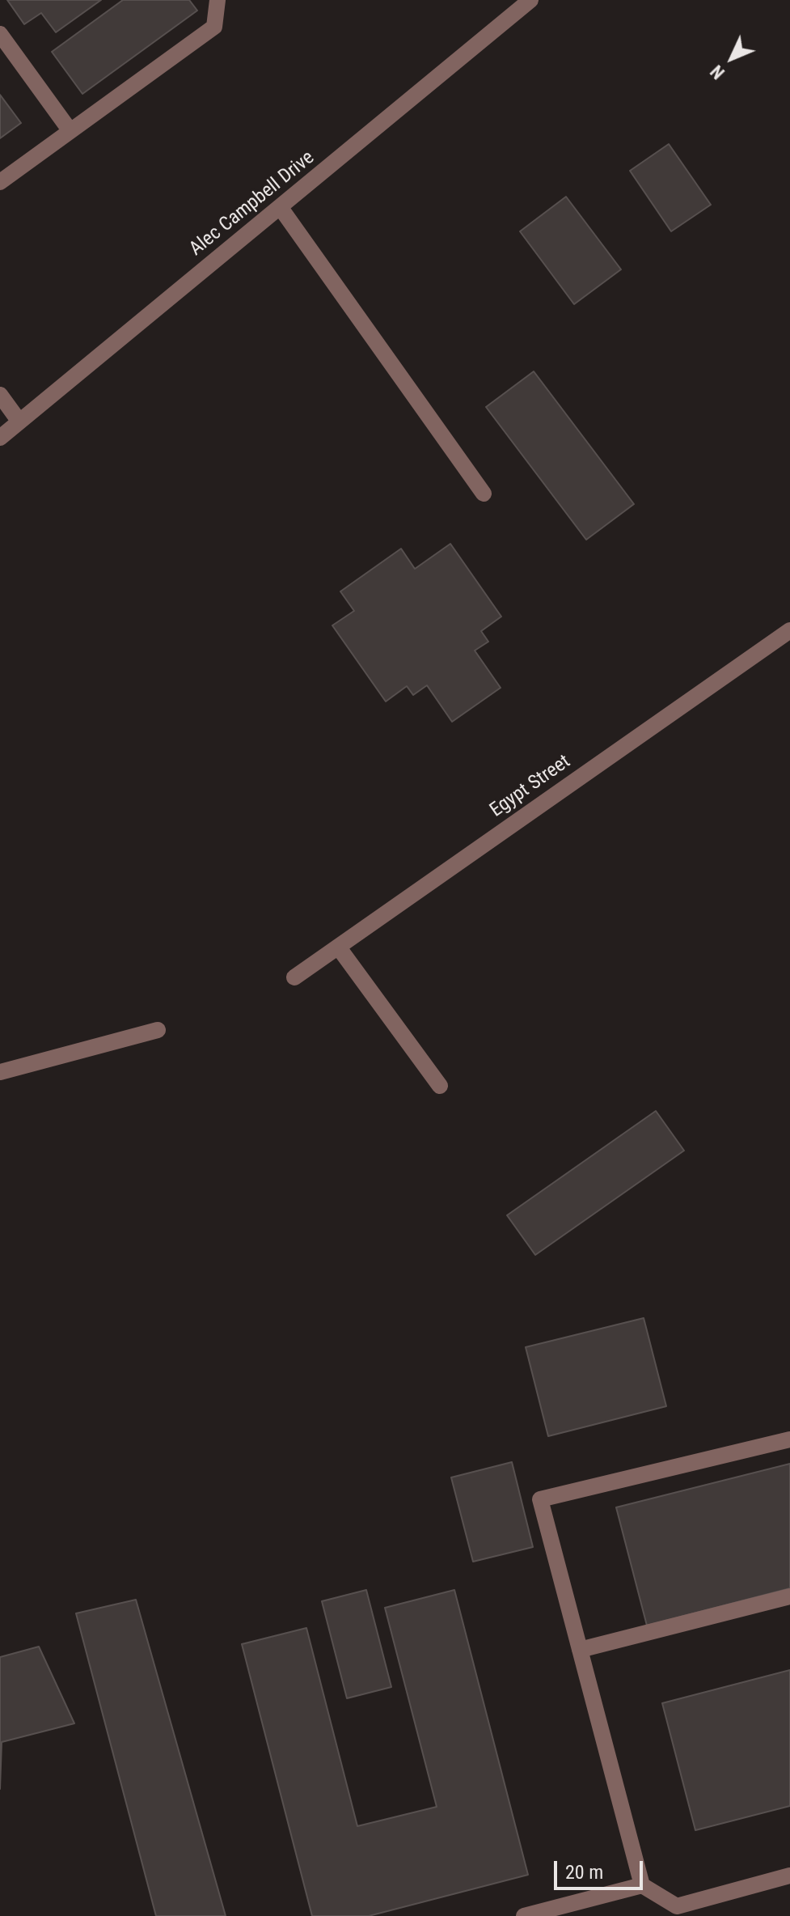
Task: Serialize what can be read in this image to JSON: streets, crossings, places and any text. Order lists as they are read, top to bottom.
{
  "streets": {
    "lane": ["Alec Campbell Drive", "Egypt Street"]
  },
  "scale_bar": "20 m",
  "north": "bottom left"
}
